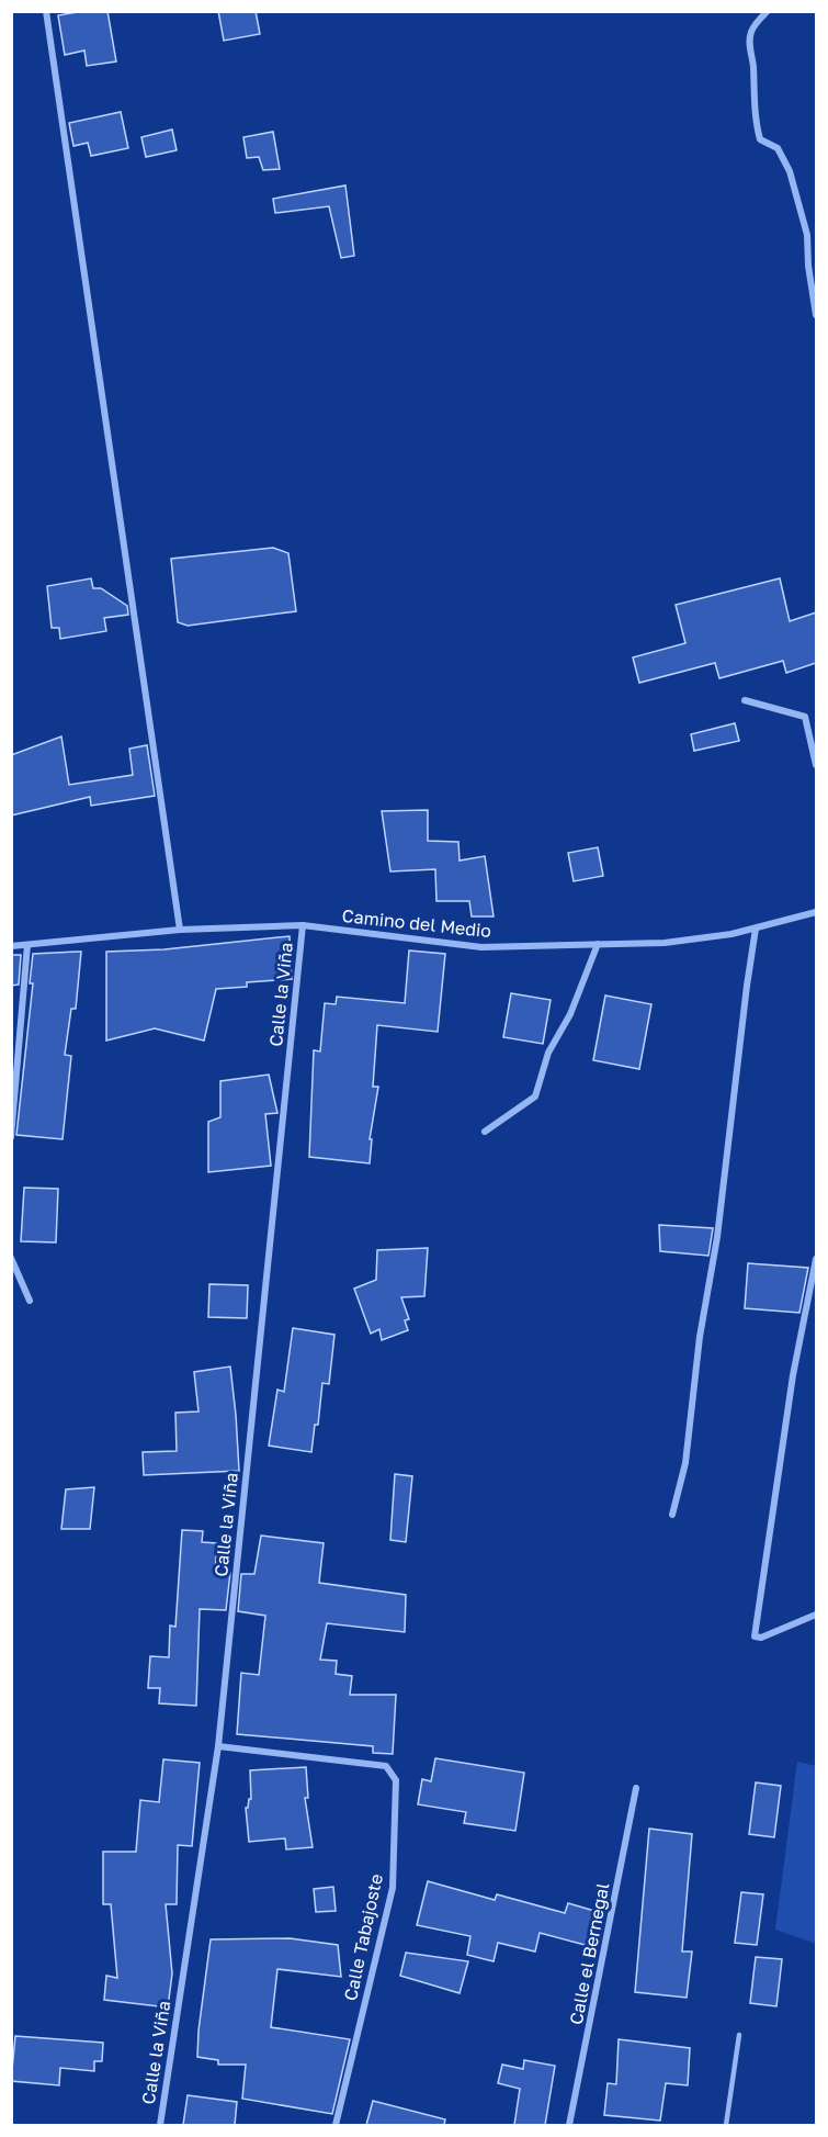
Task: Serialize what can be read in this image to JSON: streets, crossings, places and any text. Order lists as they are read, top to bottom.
{
  "streets": {
    "street": [
      "Camino del Medio",
      "Calle la Viña",
      "Calle Tabajoste",
      "Calle el Bernegal"
    ]
  },
  "crossings": [
    ["Camino del Medio", "Calle la Viña"],
    ["Calle la Viña", "Calle Tabajoste"]
  ]
}
